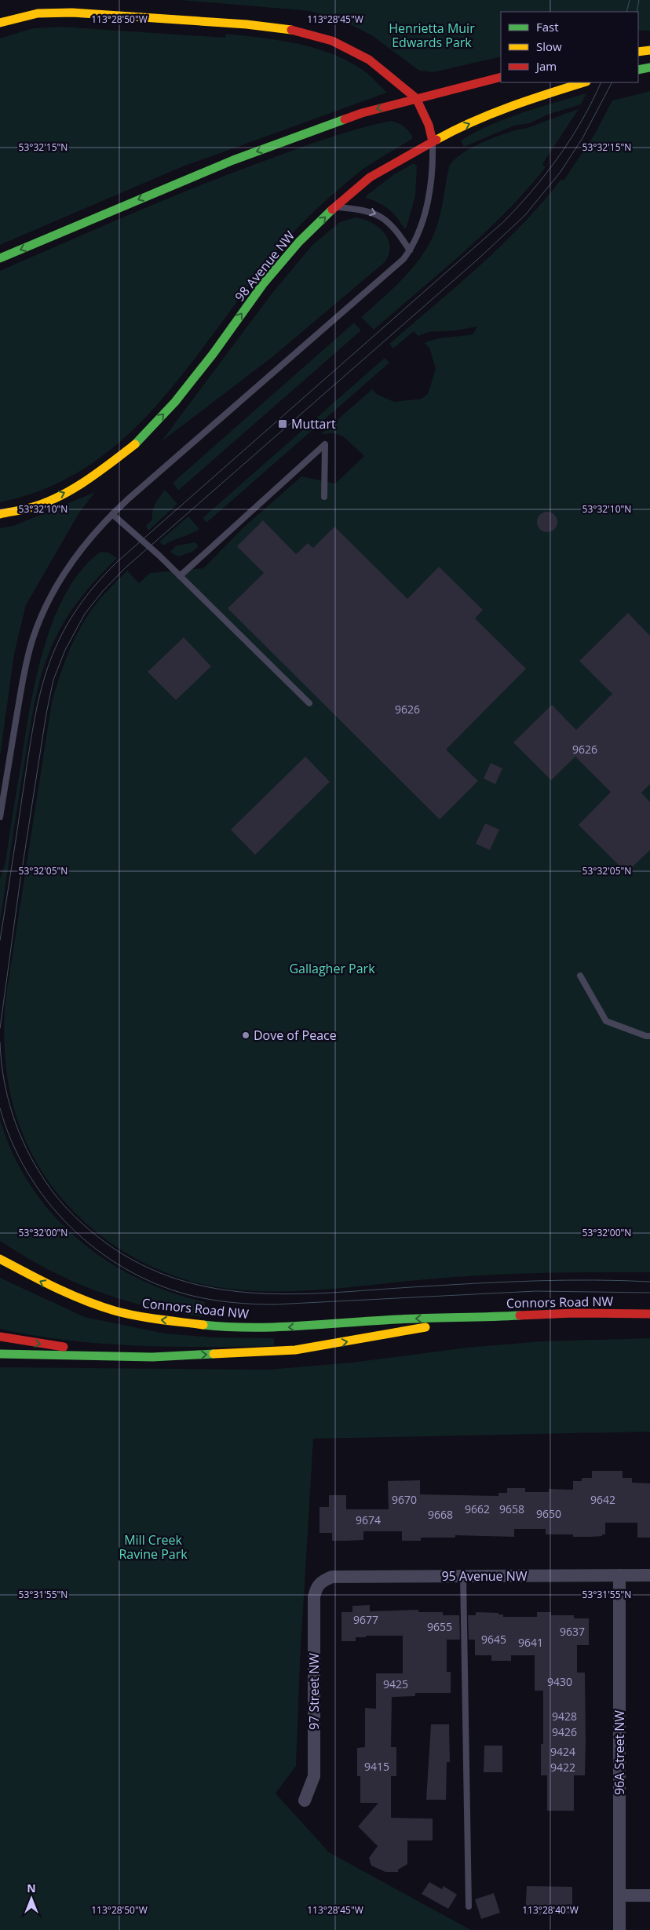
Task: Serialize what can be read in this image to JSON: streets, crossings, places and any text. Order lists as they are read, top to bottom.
{
  "streets": {
    "main road": ["98 Avenue NW", "Connors Road NW"],
    "street": ["95 Avenue NW", "97 Street NW", "96A Street NW"]
  },
  "crossings": [
    ["95 Avenue NW", "97 Street NW"],
    ["95 Avenue NW", "96A Street NW"]
  ],
  "one_way": ["98 Avenue NW"],
  "parks": ["Henrietta Muir Edwards Park", "Gallagher Park", "Mill Creek Ravine Park"],
  "places": {
    "transit": ["Muttart"],
    "other": ["Dove of Peace"]
  },
  "house_numbers": [
    "9626",
    "9626",
    "9670",
    "9642",
    "9662",
    "9658",
    "9650",
    "9668",
    "9674",
    "9677",
    "9655",
    "9637",
    "9645",
    "9641",
    "9430",
    "9425",
    "9428",
    "9426",
    "9424",
    "9415",
    "9422"
  ],
  "legend": ["Fast", "Slow", "Jam"],
  "north": "top",
  "coordinates": [
    "113°28'50\"W",
    "113°28'45\"W",
    "53°32'15\"N",
    "53°32'10\"N",
    "53°32'05\"N",
    "53°32'00\"N",
    "53°31'55\"N",
    "113°28'40\"W"
  ]
}
